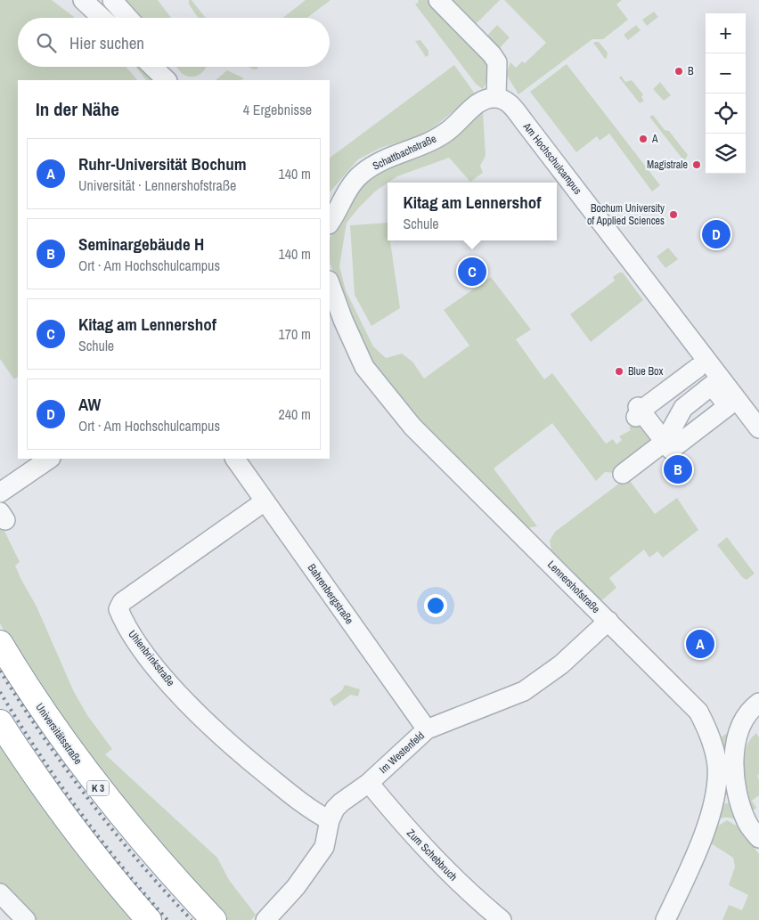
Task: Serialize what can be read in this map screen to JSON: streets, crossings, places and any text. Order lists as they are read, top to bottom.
{
  "streets": {
    "highway": ["Universitätsstraße", "K 3"],
    "street": [
      "Schattbachstraße",
      "Am Hochschulcampus",
      "Lennershofstraße",
      "Bahrenbergstraße",
      "Uhlenbrinkstraße",
      "Im Westenfeld",
      "Zum Schebbruch"
    ]
  },
  "crossings": [
    ["Schattbachstraße", "Am Hochschulcampus"],
    ["Lennershofstraße", "Im Westenfeld"],
    ["Bahrenbergstraße", "Uhlenbrinkstraße"],
    ["Bahrenbergstraße", "Im Westenfeld"],
    ["Uhlenbrinkstraße", "Im Westenfeld"],
    ["Im Westenfeld", "Zum Schebbruch"]
  ],
  "places": [
    "B",
    "A",
    "Magistrale",
    "Bochum University of Applied Sciences",
    "Blue Box"
  ],
  "page": {
    "map_buttons": ["+", "−"],
    "search": "Hier suchen",
    "heading": ["In der Nähe", "4 Ergebnisse"],
    "list": [
      {
        "mark": "A",
        "name": "Ruhr-Universität Bochum",
        "note": "Universität · Lennershofstraße",
        "value": "140 m"
      },
      {
        "mark": "B",
        "name": "Seminargebäude H",
        "note": "Ort · Am Hochschulcampus",
        "value": "140 m"
      },
      {
        "mark": "C",
        "name": "Kitag am Lennershof",
        "note": "Schule",
        "value": "170 m"
      },
      {
        "mark": "D",
        "name": "AW",
        "note": "Ort · Am Hochschulcampus",
        "value": "240 m"
      }
    ],
    "popup": ["Kitag am Lennershof", "Schule"],
    "pins": [
      "D",
      "C",
      "B",
      "A"
    ]
  }
}
